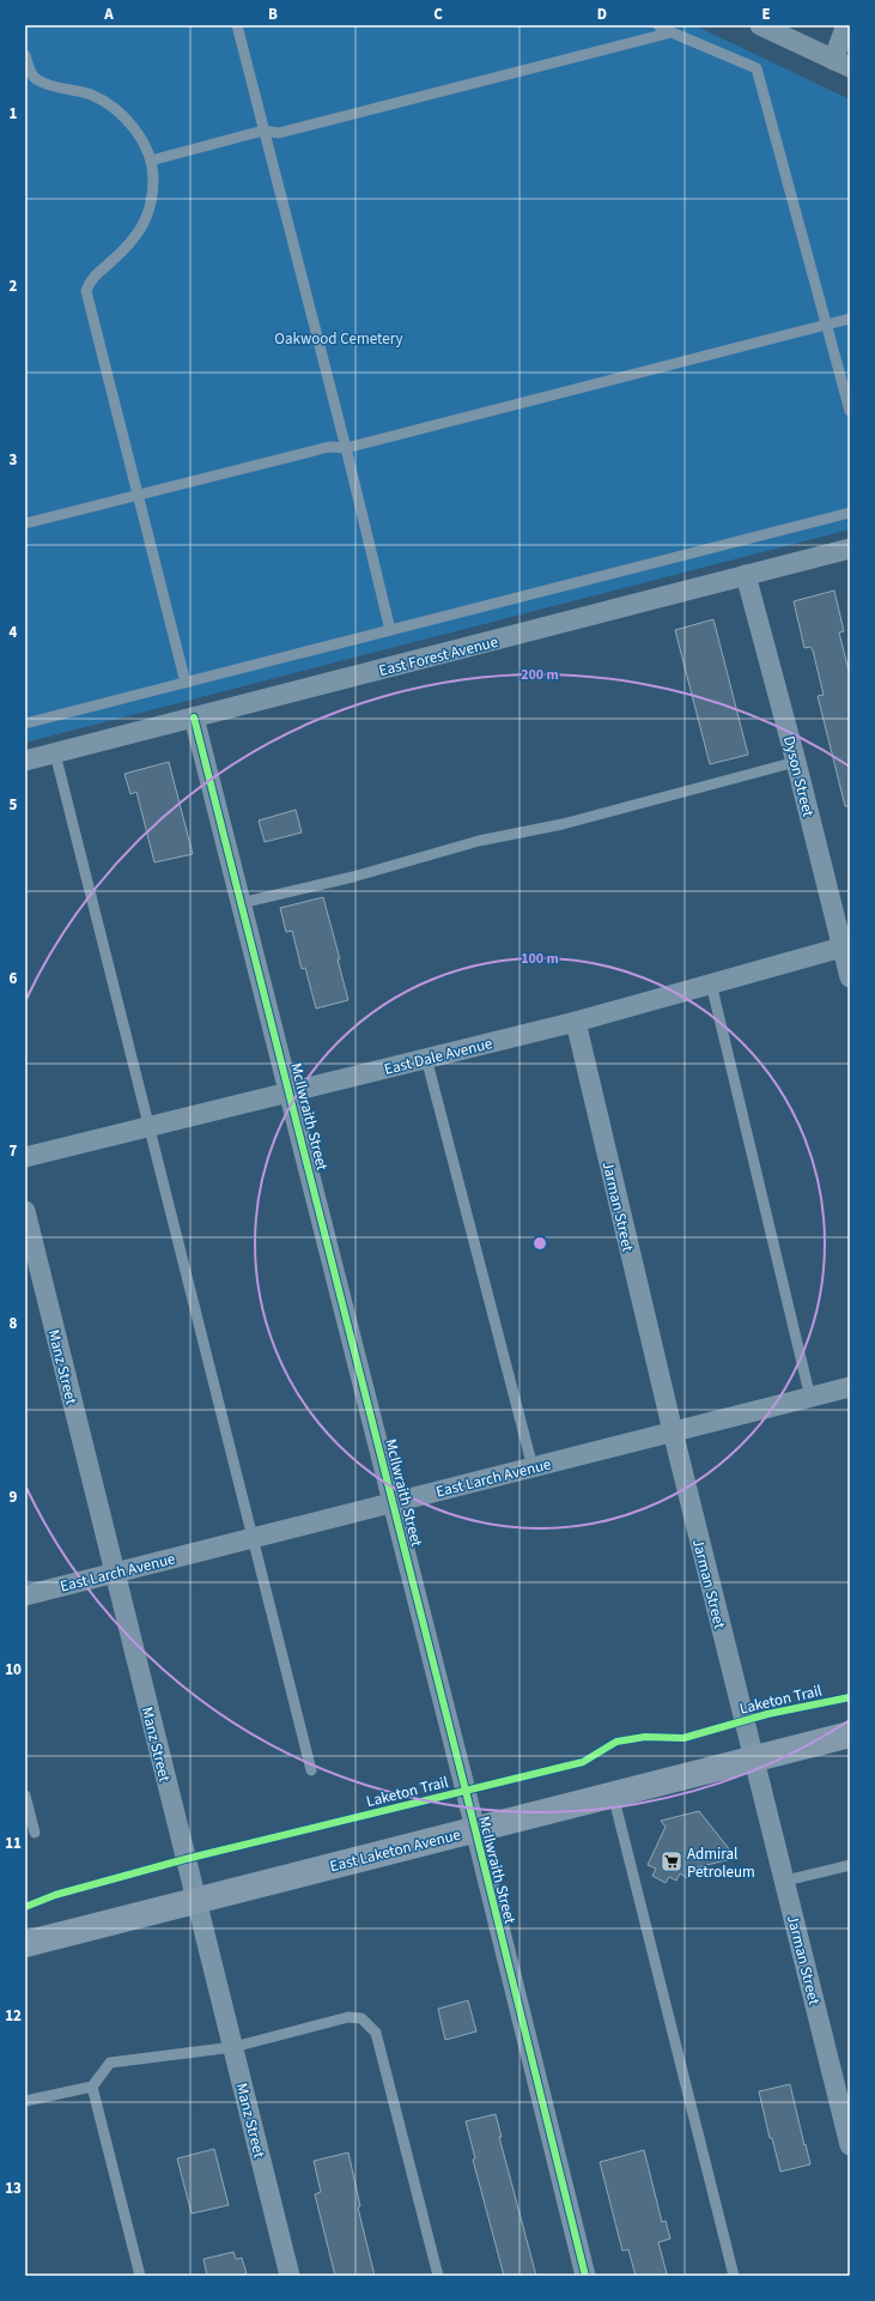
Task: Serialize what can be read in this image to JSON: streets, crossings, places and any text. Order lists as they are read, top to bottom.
{
  "streets": {
    "main road": ["East Laketon Avenue"],
    "street": [
      "East Forest Avenue",
      "Dyson Street",
      "East Dale Avenue",
      "McIlwraith Street",
      "Jarman Street",
      "Manz Street",
      "East Larch Avenue"
    ],
    "cycle path": ["Laketon Trail"]
  },
  "crossings": [
    ["East Forest Avenue", "Dyson Street"],
    ["East Forest Avenue", "McIlwraith Street"],
    ["Dyson Street", "East Dale Avenue"],
    ["East Dale Avenue", "McIlwraith Street"],
    ["East Dale Avenue", "Jarman Street"],
    ["McIlwraith Street", "East Larch Avenue"],
    ["McIlwraith Street", "East Laketon Avenue"],
    ["Jarman Street", "East Larch Avenue"],
    ["Jarman Street", "East Laketon Avenue"],
    ["Manz Street", "East Larch Avenue"],
    ["Manz Street", "East Laketon Avenue"]
  ],
  "parks": ["Oakwood Cemetery"],
  "places": {
    "supermarket": ["Admiral Petroleum"]
  },
  "grid": {
    "columns": [
      "A",
      "B",
      "C",
      "D",
      "E"
    ],
    "rows": [
      "1",
      "2",
      "3",
      "4",
      "5",
      "6",
      "7",
      "8",
      "9",
      "10",
      "11",
      "12",
      "13"
    ]
  },
  "rings": ["200 m", "100 m"]
}
